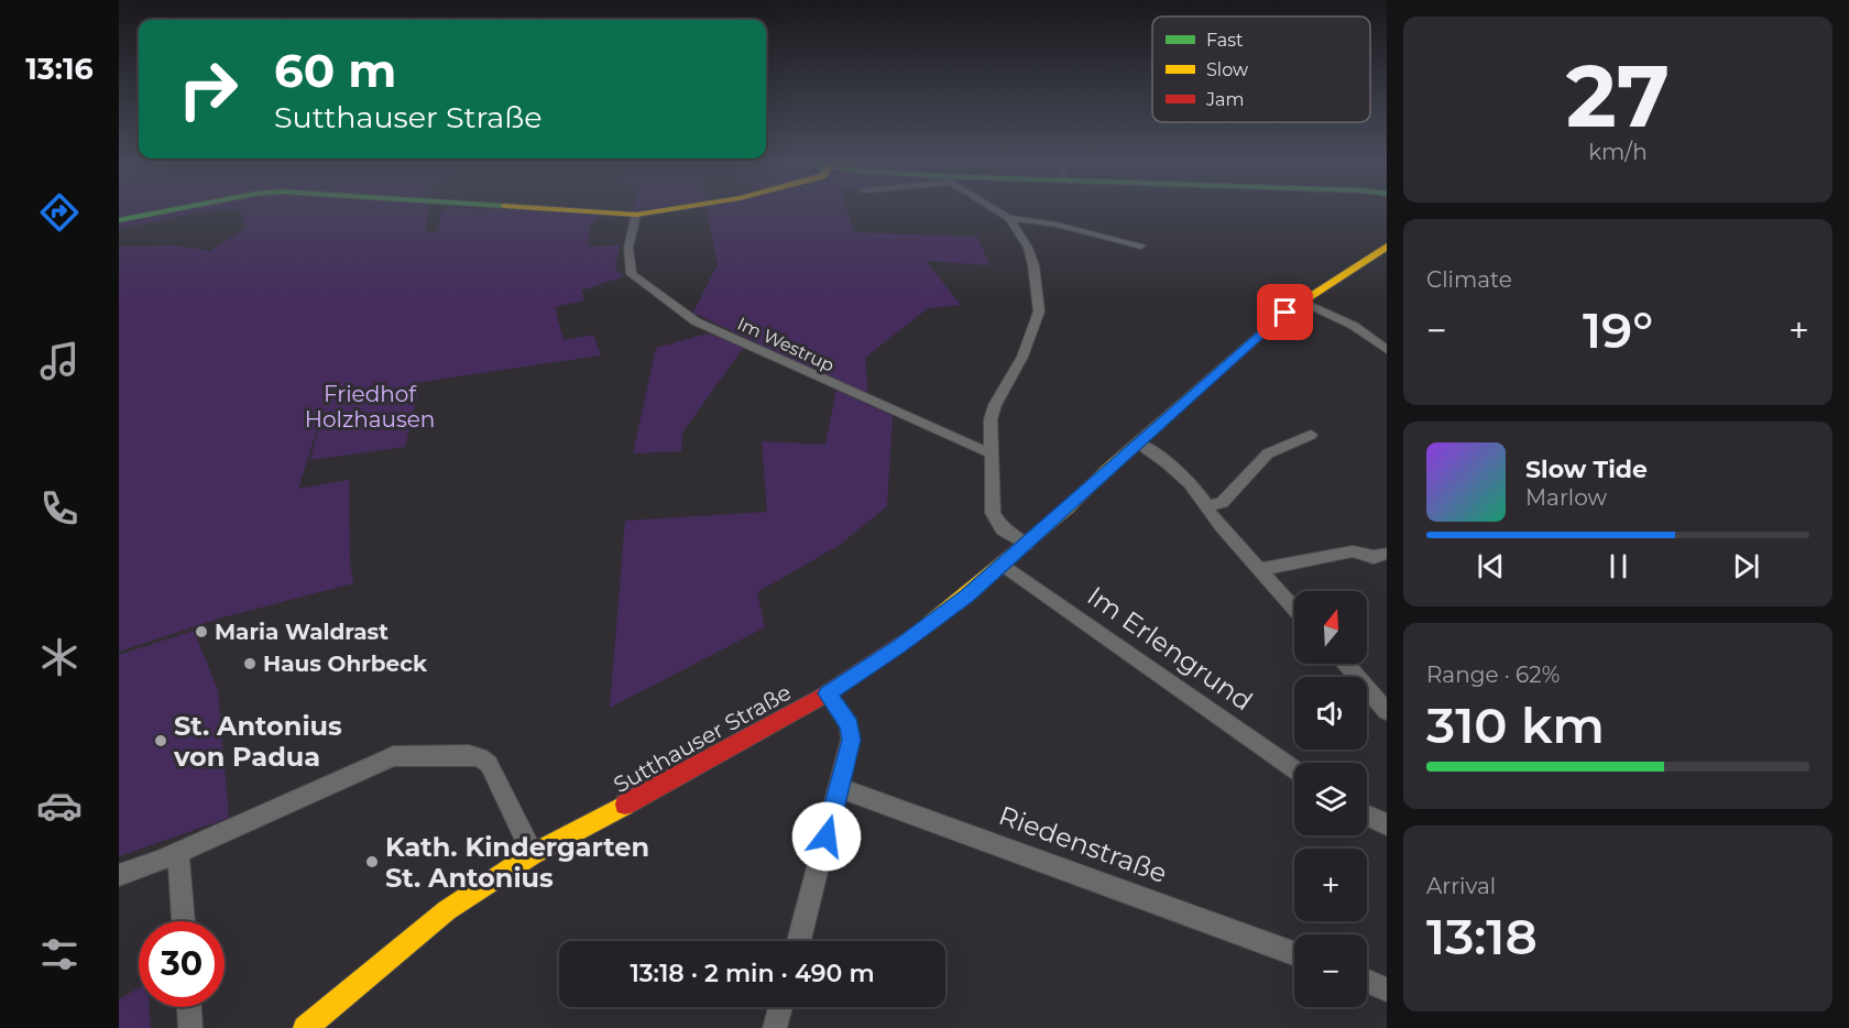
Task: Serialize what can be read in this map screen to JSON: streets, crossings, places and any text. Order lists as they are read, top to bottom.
{
  "streets": {
    "street": [
      "Im Westrup",
      "Im Erlengrund",
      "Sutthauser Straße",
      "Riedenstraße"
    ]
  },
  "crossings": [
    ["Im Erlengrund", "Sutthauser Straße"]
  ],
  "parks": ["Friedhof Holzhausen"],
  "places": [
    "Maria Waldrast",
    "Haus Ohrbeck",
    "St. Antonius von Padua",
    "Kath. Kindergarten St. Antonius"
  ],
  "legend": ["Fast", "Slow", "Jam"],
  "north": "top",
  "page": {
    "tabs": "13:16",
    "tile": [
      ["27", "km/h"],
      "Climate",
      ["Range · 62%", "310 km"],
      ["Arrival", "13:18"]
    ],
    "turn": ["60 m", "Sutthauser Straße"],
    "heat": ["−", "19°", "+"],
    "song": ["Slow Tide", "Marlow"],
    "map_buttons": ["+", "−"],
    "limit": "30",
    "trip": "13:18 · 2 min · 490 m"
  }
}
